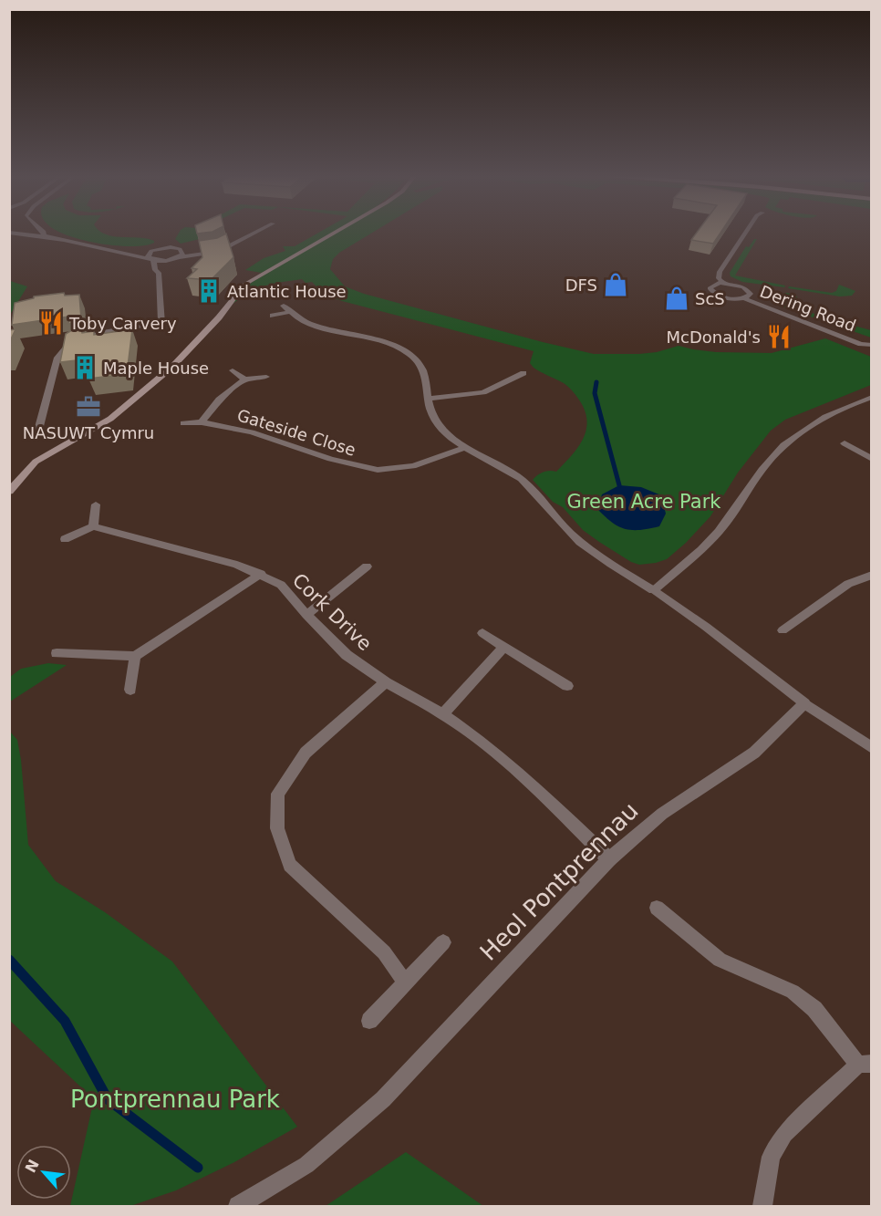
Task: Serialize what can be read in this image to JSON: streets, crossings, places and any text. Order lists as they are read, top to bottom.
{
  "streets": {
    "street": [
      "Dering Road",
      "Gateside Close",
      "Cork Drive",
      "Heol Pontprennau"
    ]
  },
  "crossings": [
    ["Cork Drive", "Heol Pontprennau"]
  ],
  "parks": ["Green Acre Park", "Pontprennau Park"],
  "places": {
    "shop": ["DFS", "ScS"],
    "building": ["Atlantic House", "Maple House"],
    "restaurant": ["Toby Carvery", "McDonald's"],
    "office": ["NASUWT Cymru"]
  },
  "north": "top left"
}
